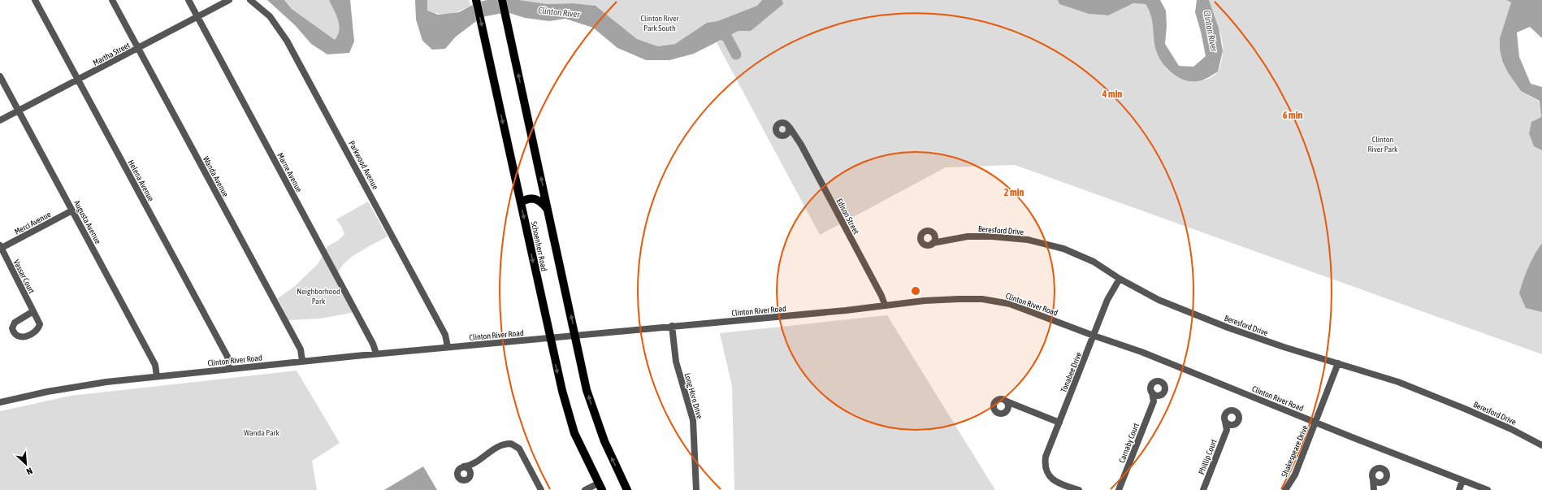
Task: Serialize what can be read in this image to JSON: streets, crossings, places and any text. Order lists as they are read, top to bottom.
{
  "streets": {
    "main road": ["Schoenherr Road"],
    "street": [
      "Martha Street",
      "Parkwood Avenue",
      "Marne Avenue",
      "Wanda Avenue",
      "Helena Avenue",
      "Edison Street",
      "Augusta Avenue",
      "Merci Avenue",
      "Beresford Drive",
      "Vassar Court",
      "Clinton River Road",
      "Tonabee Drive",
      "Long Horn Drive",
      "Carnaby Court",
      "Shakespeare Drive",
      "Phillip Court"
    ]
  },
  "crossings": [
    ["Martha Street", "Marne Avenue"],
    ["Martha Street", "Wanda Avenue"],
    ["Martha Street", "Helena Avenue"],
    ["Martha Street", "Augusta Avenue"],
    ["Parkwood Avenue", "Clinton River Road"],
    ["Marne Avenue", "Clinton River Road"],
    ["Wanda Avenue", "Clinton River Road"],
    ["Helena Avenue", "Clinton River Road"],
    ["Edison Street", "Clinton River Road"],
    ["Augusta Avenue", "Merci Avenue"],
    ["Augusta Avenue", "Clinton River Road"],
    ["Merci Avenue", "Vassar Court"],
    ["Beresford Drive", "Tonabee Drive"],
    ["Beresford Drive", "Shakespeare Drive"],
    ["Schoenherr Road", "Clinton River Road"],
    ["Clinton River Road", "Tonabee Drive"],
    ["Clinton River Road", "Long Horn Drive"],
    ["Clinton River Road", "Shakespeare Drive"]
  ],
  "water": ["Clinton River"],
  "parks": [
    "Clinton River Park South",
    "Clinton River Park",
    "Neighborhood Park",
    "Wanda Park"
  ],
  "north": "bottom right",
  "rings": ["4 min", "6 min", "2 min"]
}
